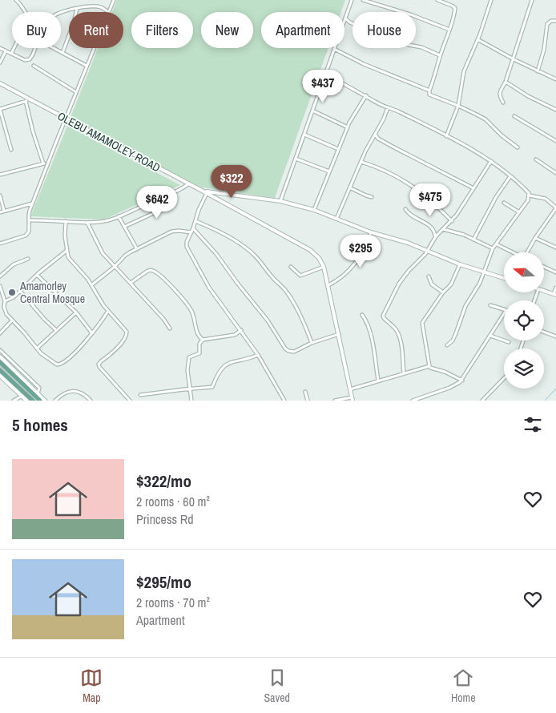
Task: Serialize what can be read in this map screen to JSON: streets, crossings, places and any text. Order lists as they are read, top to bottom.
{
  "streets": {
    "street": ["OLEBU AMAMOLEY ROAD"]
  },
  "places": ["Amamorley Central Mosque"],
  "north": "left",
  "page": {
    "chip": [
      "Buy",
      "Rent",
      "Filters",
      "New",
      "Apartment",
      "House"
    ],
    "price": [
      "$437",
      "$322",
      "$475",
      "$642",
      "$295"
    ],
    "heading": "5 homes",
    "list": [
      {
        "name": "$322/mo",
        "note": "2 rooms · 60 m² · Princess Rd"
      },
      {
        "name": "$295/mo",
        "note": "2 rooms · 70 m² · Apartment"
      }
    ],
    "tabs": ["Map", "Saved", "Home"]
  }
}
